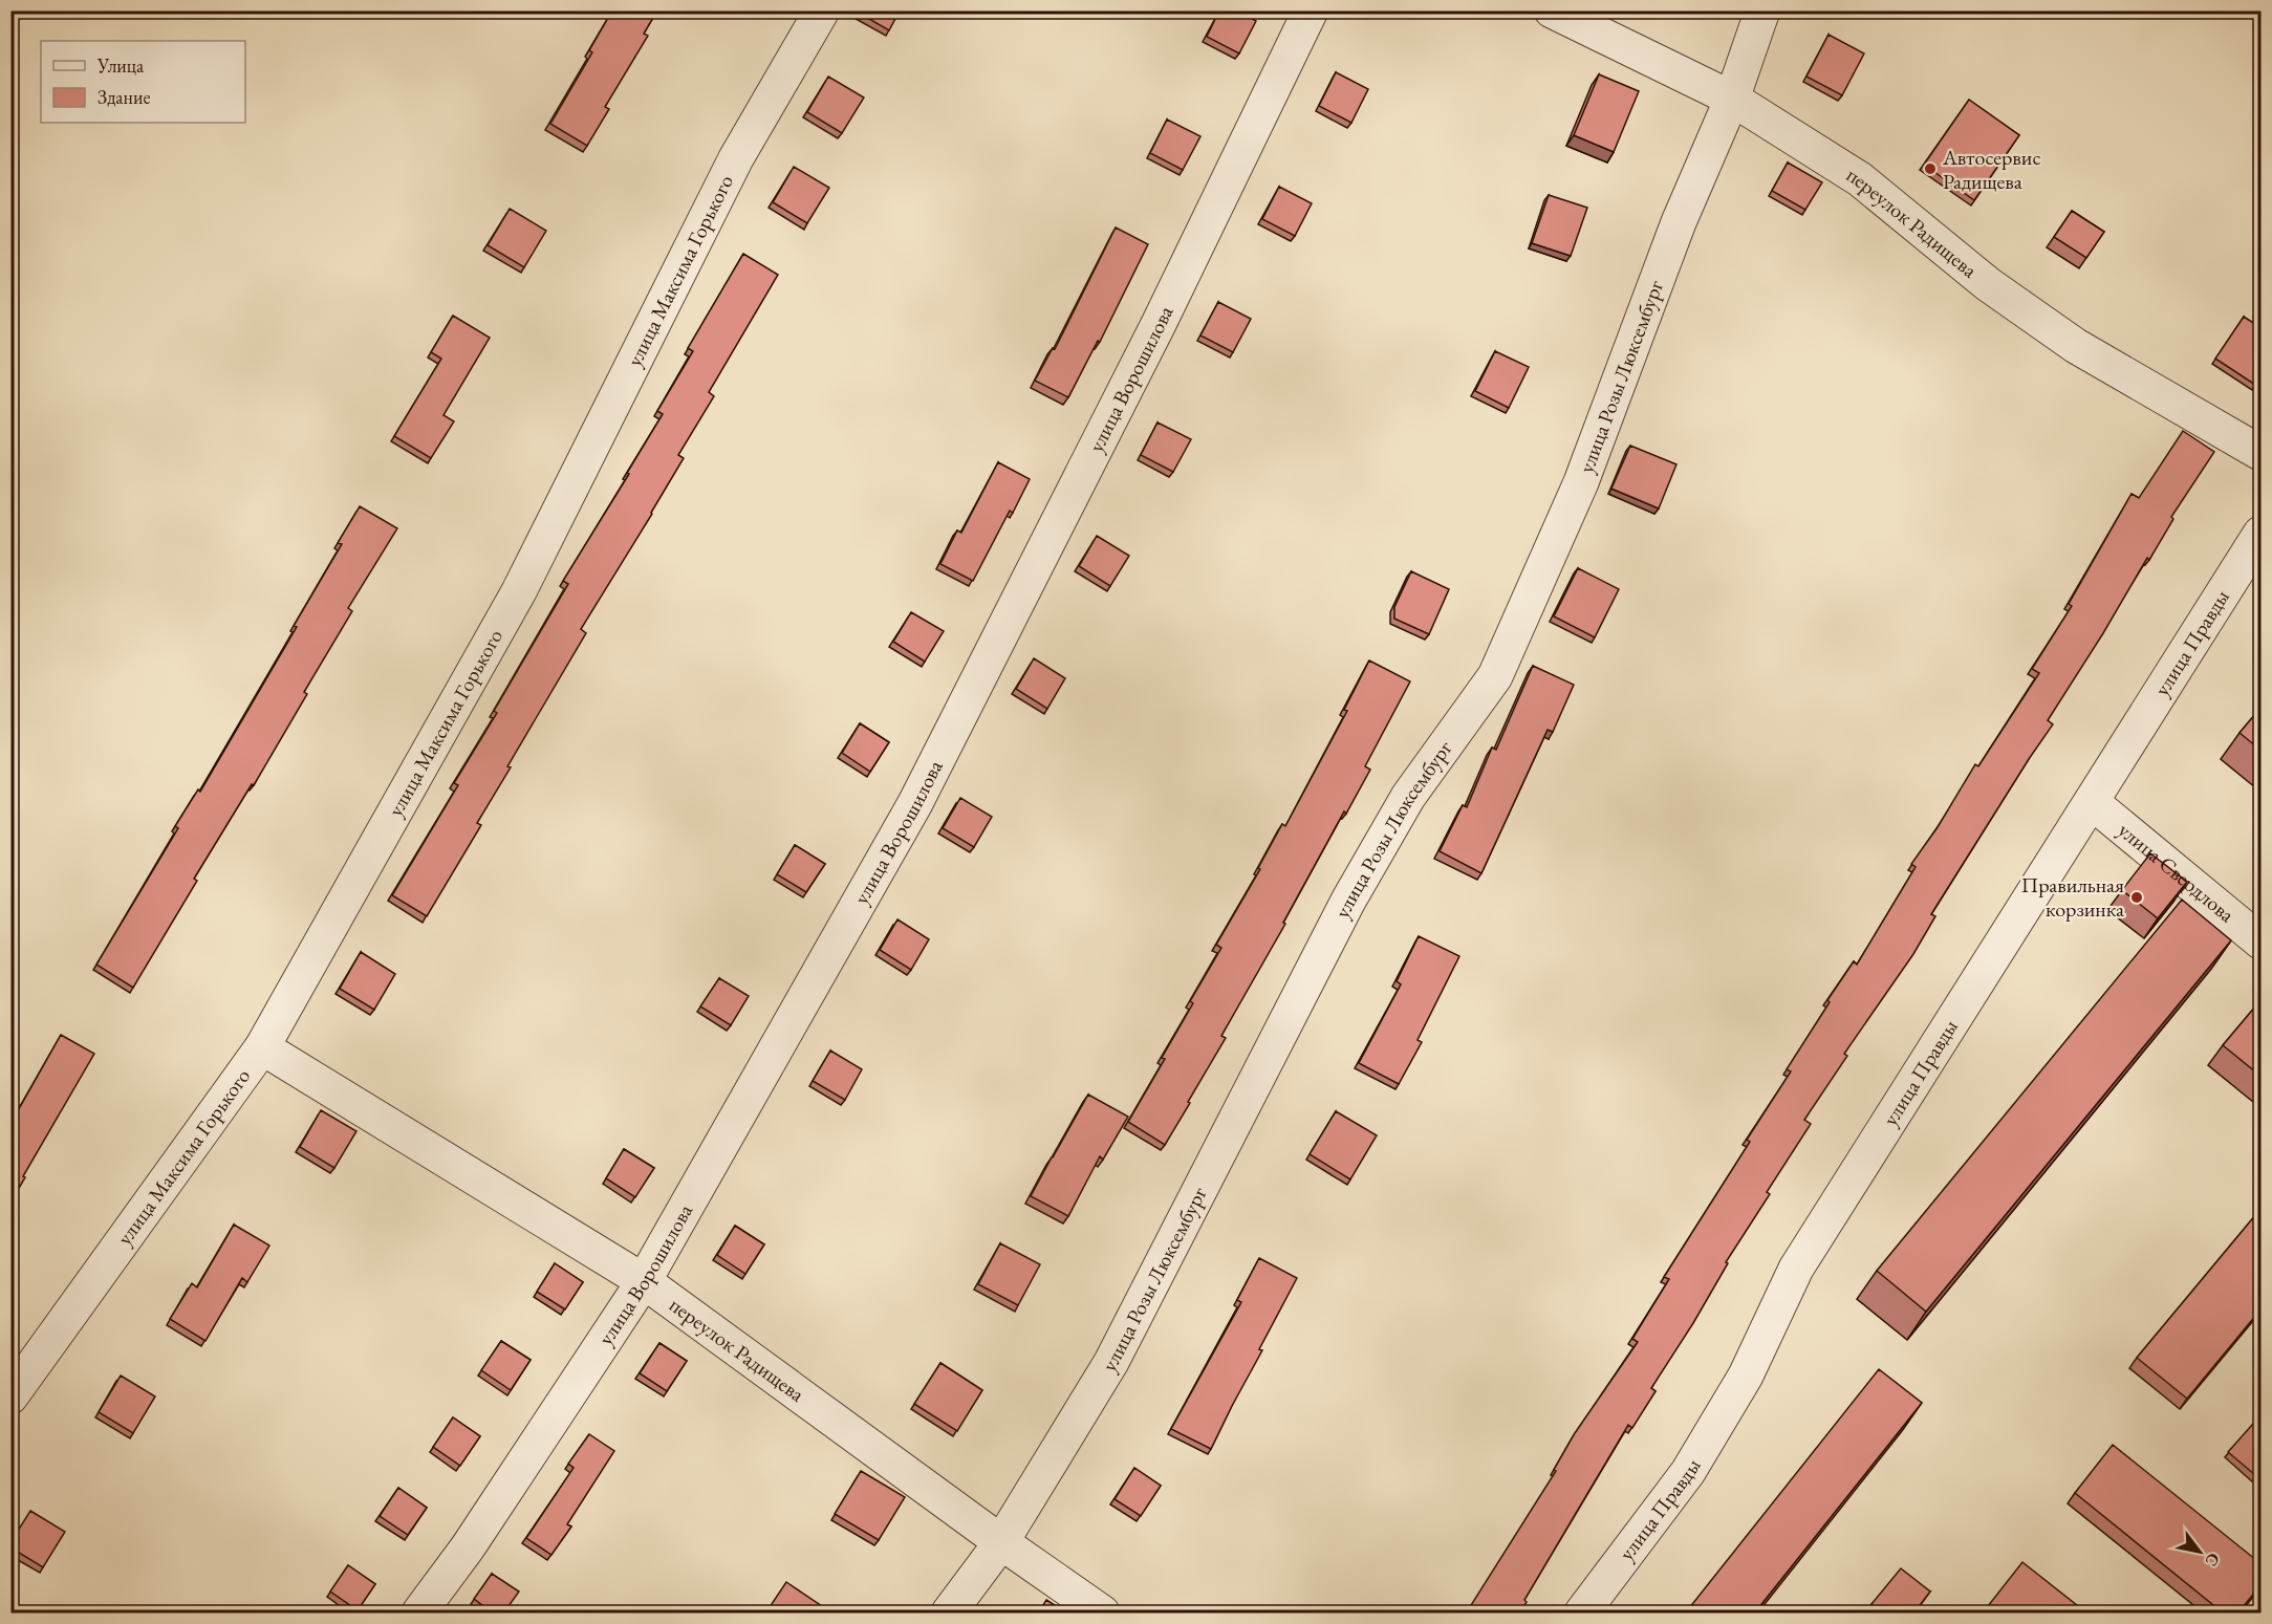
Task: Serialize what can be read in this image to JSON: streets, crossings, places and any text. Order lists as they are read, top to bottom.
{
  "streets": {
    "street": [
      "переулок Радищева",
      "улица Максима Горького",
      "улица Розы Люксембург",
      "улица Ворошилова",
      "улица Правды",
      "улица Свердлова"
    ]
  },
  "crossings": [
    ["переулок Радищева", "улица Максима Горького"],
    ["переулок Радищева", "улица Розы Люксембург"],
    ["переулок Радищева", "улица Ворошилова"],
    ["улица Правды", "улица Свердлова"]
  ],
  "places": ["Автосервис Радищева", "Правильная корзинка"],
  "legend": ["Улица", "Здание"],
  "north": "bottom right"
}
